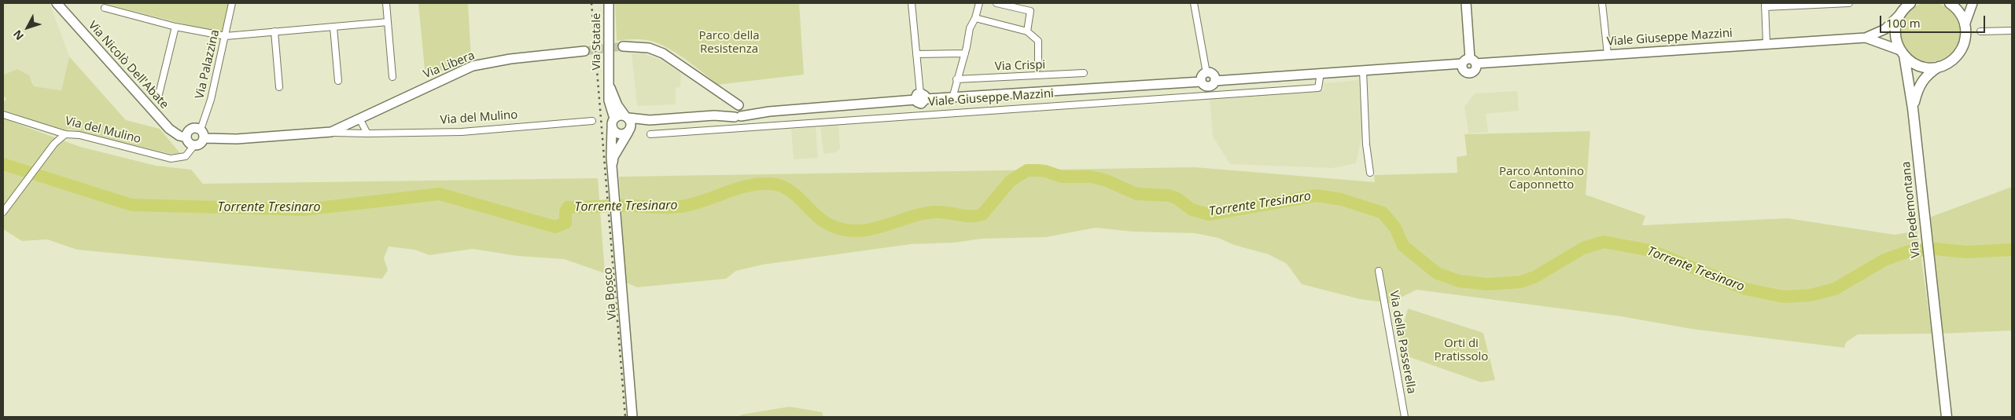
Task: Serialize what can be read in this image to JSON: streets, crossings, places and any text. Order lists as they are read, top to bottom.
{
  "streets": {
    "main road": ["Via Pedemontana"],
    "street": [
      "Viale Giuseppe Mazzini",
      "Via Statale",
      "Via Palazzina",
      "Via Nicolò Dell'Abate",
      "Via Libera",
      "Via Crispi",
      "Via del Mulino",
      "Via Bosco",
      "Via della Passerella"
    ]
  },
  "crossings": [
    ["Viale Giuseppe Mazzini", "Via Statale"],
    ["Viale Giuseppe Mazzini", "Via Pedemontana"],
    ["Via Palazzina", "Via Nicolò Dell'Abate"],
    ["Via Palazzina", "Via del Mulino"],
    ["Via Nicolò Dell'Abate", "Via del Mulino"],
    ["Via Libera", "Via del Mulino"]
  ],
  "water": ["Torrente Tresinaro"],
  "parks": ["Parco della Resistenza", "Parco Antonino Caponnetto", "Orti di Pratissolo"],
  "scale_bar": "100 m",
  "north": "bottom left"
}
